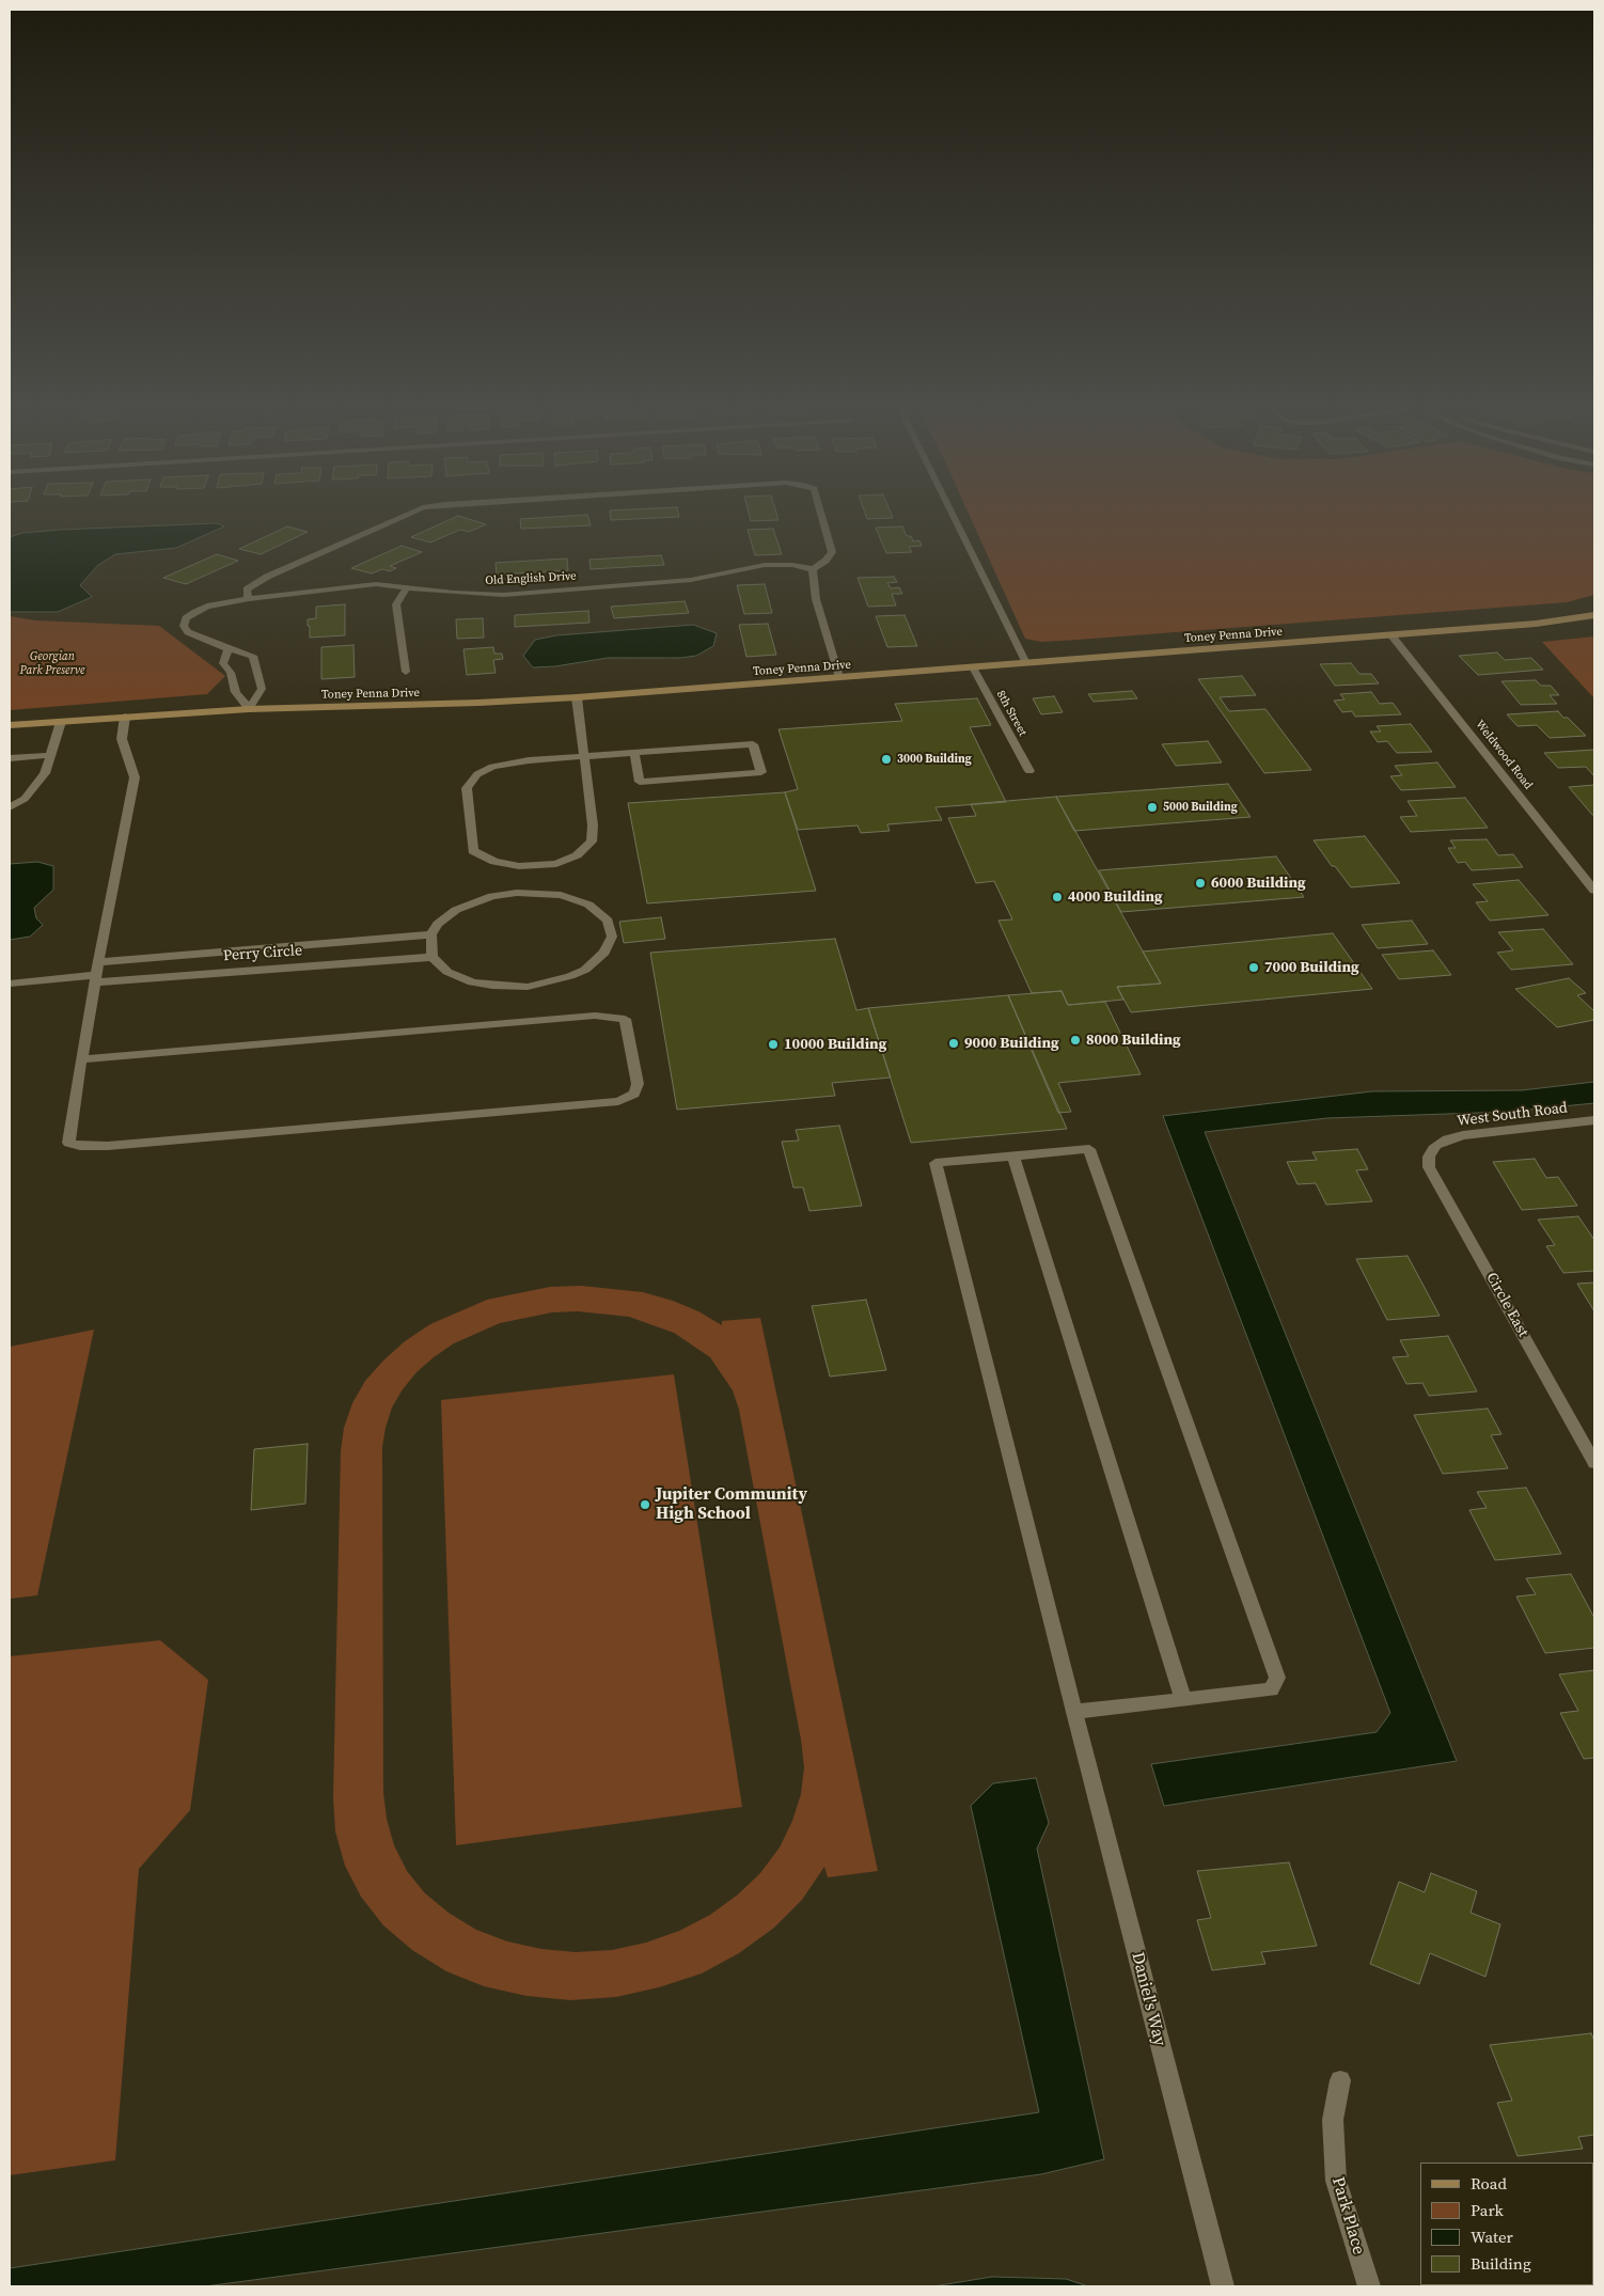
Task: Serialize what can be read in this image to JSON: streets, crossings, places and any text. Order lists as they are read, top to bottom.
{
  "streets": {
    "street": [
      "Old English Drive",
      "Toney Penna Drive",
      "8th Street",
      "Weldwood Road",
      "Perry Circle",
      "West South Road",
      "Circle East",
      "Daniel's Way",
      "Park Place"
    ]
  },
  "crossings": [
    ["Toney Penna Drive", "8th Street"],
    ["Toney Penna Drive", "Weldwood Road"],
    ["West South Road", "Circle East"]
  ],
  "parks": ["Georgian Park Preserve"],
  "places": [
    "3000 Building",
    "5000 Building",
    "6000 Building",
    "4000 Building",
    "7000 Building",
    "8000 Building",
    "9000 Building",
    "10000 Building",
    "Jupiter Community High School"
  ],
  "legend": [
    "Road",
    "Park",
    "Water",
    "Building"
  ]
}
